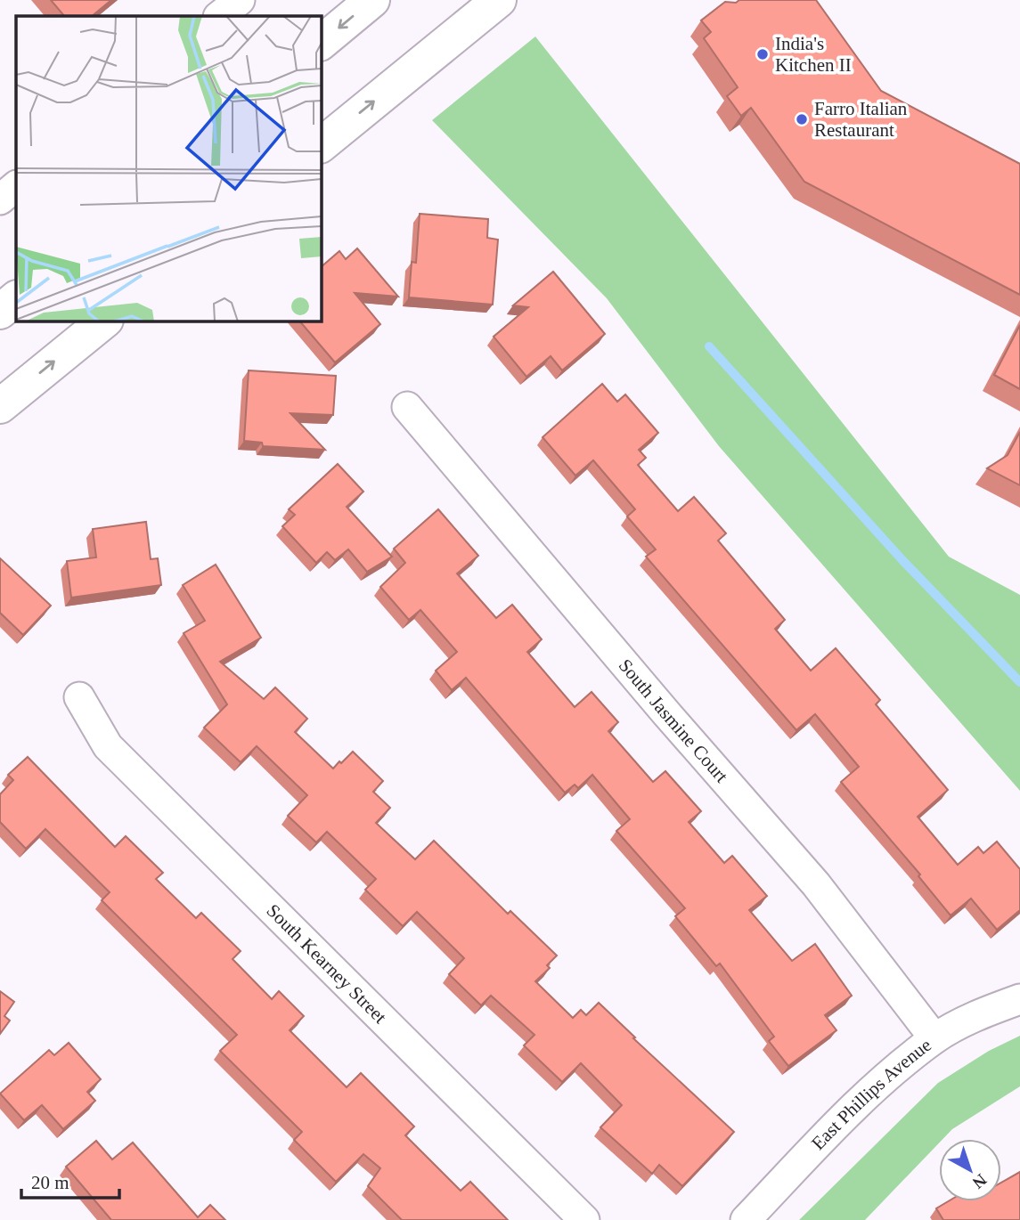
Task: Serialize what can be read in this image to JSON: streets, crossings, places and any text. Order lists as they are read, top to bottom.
{
  "streets": {
    "street": ["South Jasmine Court", "South Kearney Street", "East Phillips Avenue"]
  },
  "crossings": [
    ["South Jasmine Court", "East Phillips Avenue"]
  ],
  "places": ["India's Kitchen II", "Farro Italian Restaurant"],
  "scale_bar": "20 m",
  "north": "bottom right"
}
